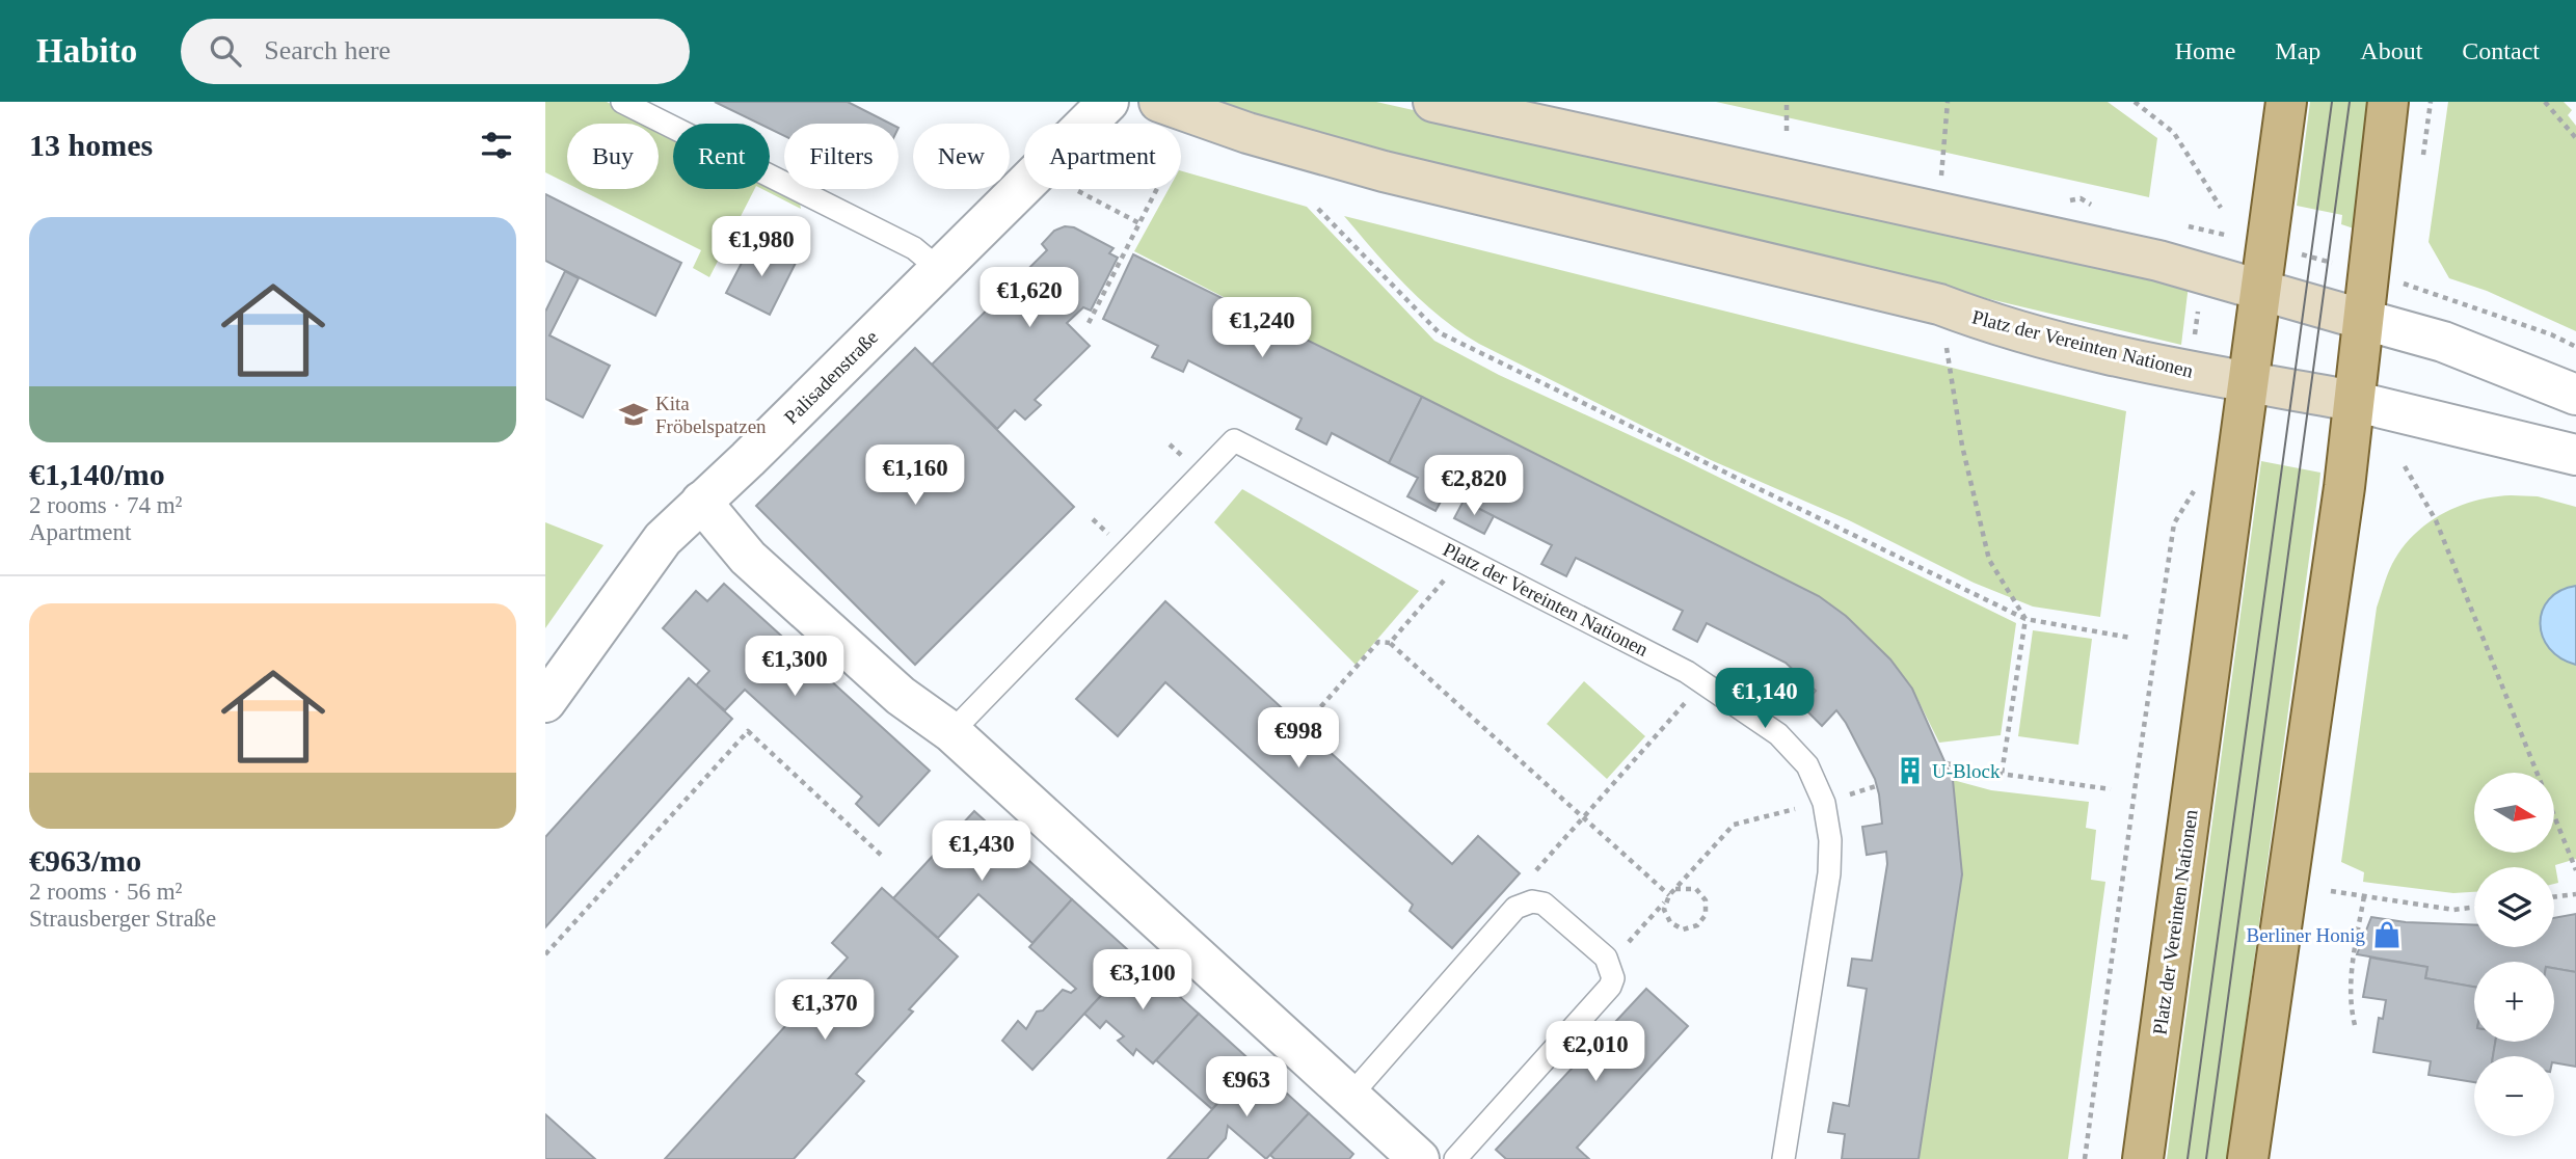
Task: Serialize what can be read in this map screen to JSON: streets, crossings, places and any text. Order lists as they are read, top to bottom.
{
  "streets": {
    "main road": ["Platz der Vereinten Nationen"],
    "street": ["Palisadenstraße"]
  },
  "places": {
    "school or university": ["Kita Fröbelspatzen"],
    "building": ["U-Block"],
    "shop": ["Berliner Honig"]
  },
  "north": "right",
  "page": {
    "header": "Habito",
    "search": "Search here",
    "nav": [
      "Home",
      "Map",
      "About",
      "Contact"
    ],
    "heading": "13 homes",
    "chip": [
      "Buy",
      "Rent",
      "Filters",
      "New",
      "Apartment"
    ],
    "list": [
      {
        "name": "€1,140/mo",
        "note": "2 rooms · 74 m² · Apartment"
      },
      {
        "name": "€963/mo",
        "note": "2 rooms · 56 m² · Strausberger Straße"
      }
    ],
    "price": [
      "€1,980",
      "€1,620",
      "€1,240",
      "€1,160",
      "€2,820",
      "€1,300",
      "€1,140",
      "€998",
      "€1,430",
      "€3,100",
      "€1,370",
      "€2,010",
      "€963"
    ],
    "map_buttons": ["+", "−"]
  }
}
